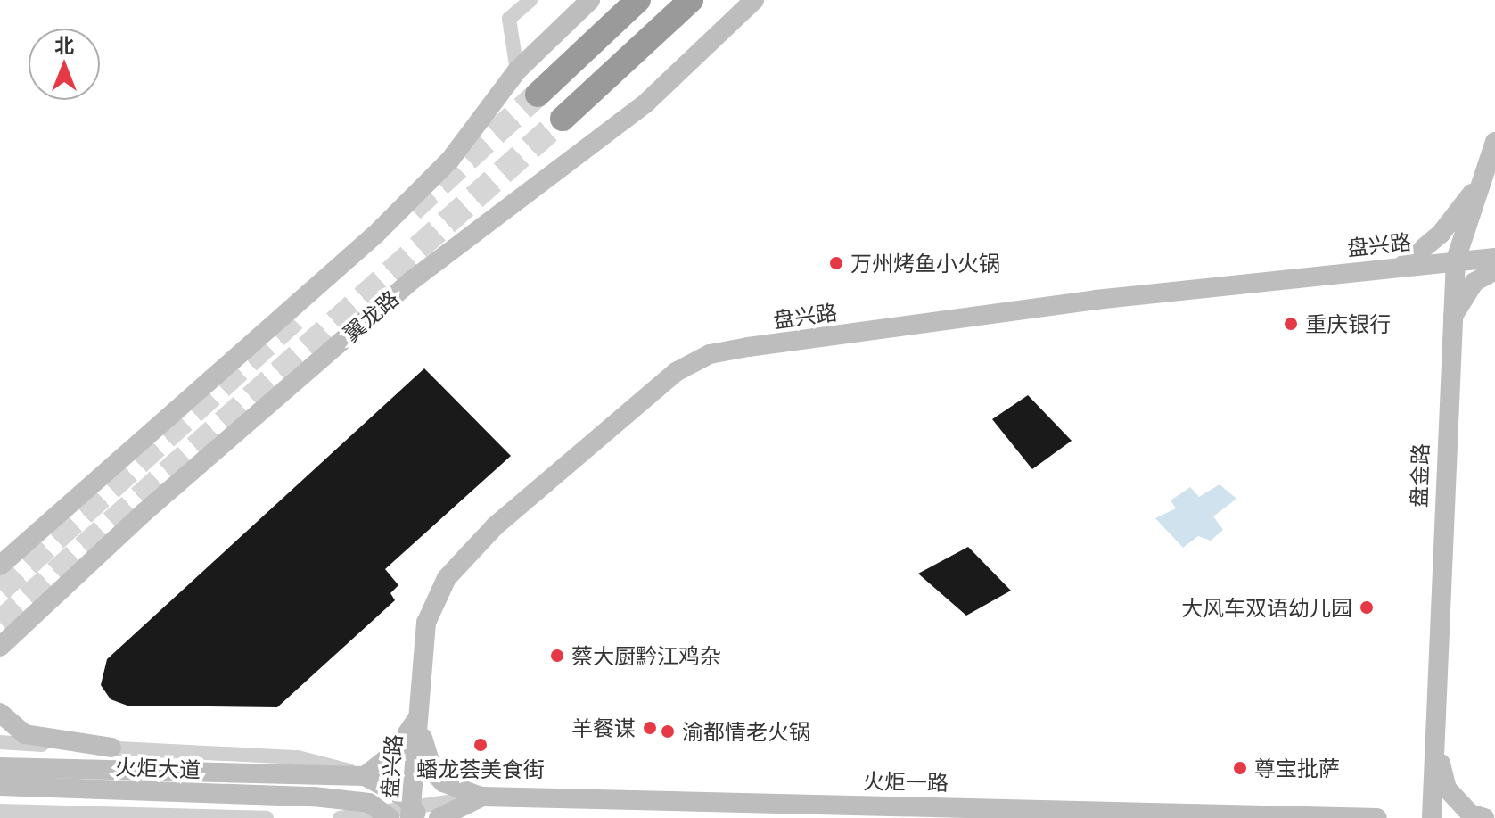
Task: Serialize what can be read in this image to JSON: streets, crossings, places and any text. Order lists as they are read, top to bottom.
{
  "streets": {
    "main road": [
      "盘兴路",
      "翼龙路",
      "盘金路",
      "火炬大道",
      "火炬一路"
    ]
  },
  "crossings": [
    ["盘兴路", "盘金路"]
  ],
  "places": [
    "万州烤鱼小火锅",
    "重庆银行",
    "大风车双语幼儿园",
    "蔡大厨黔江鸡杂",
    "羊餐谋",
    "渝都情老火锅",
    "蟠龙荟美食街",
    "尊宝批萨"
  ],
  "north": "top"
}
